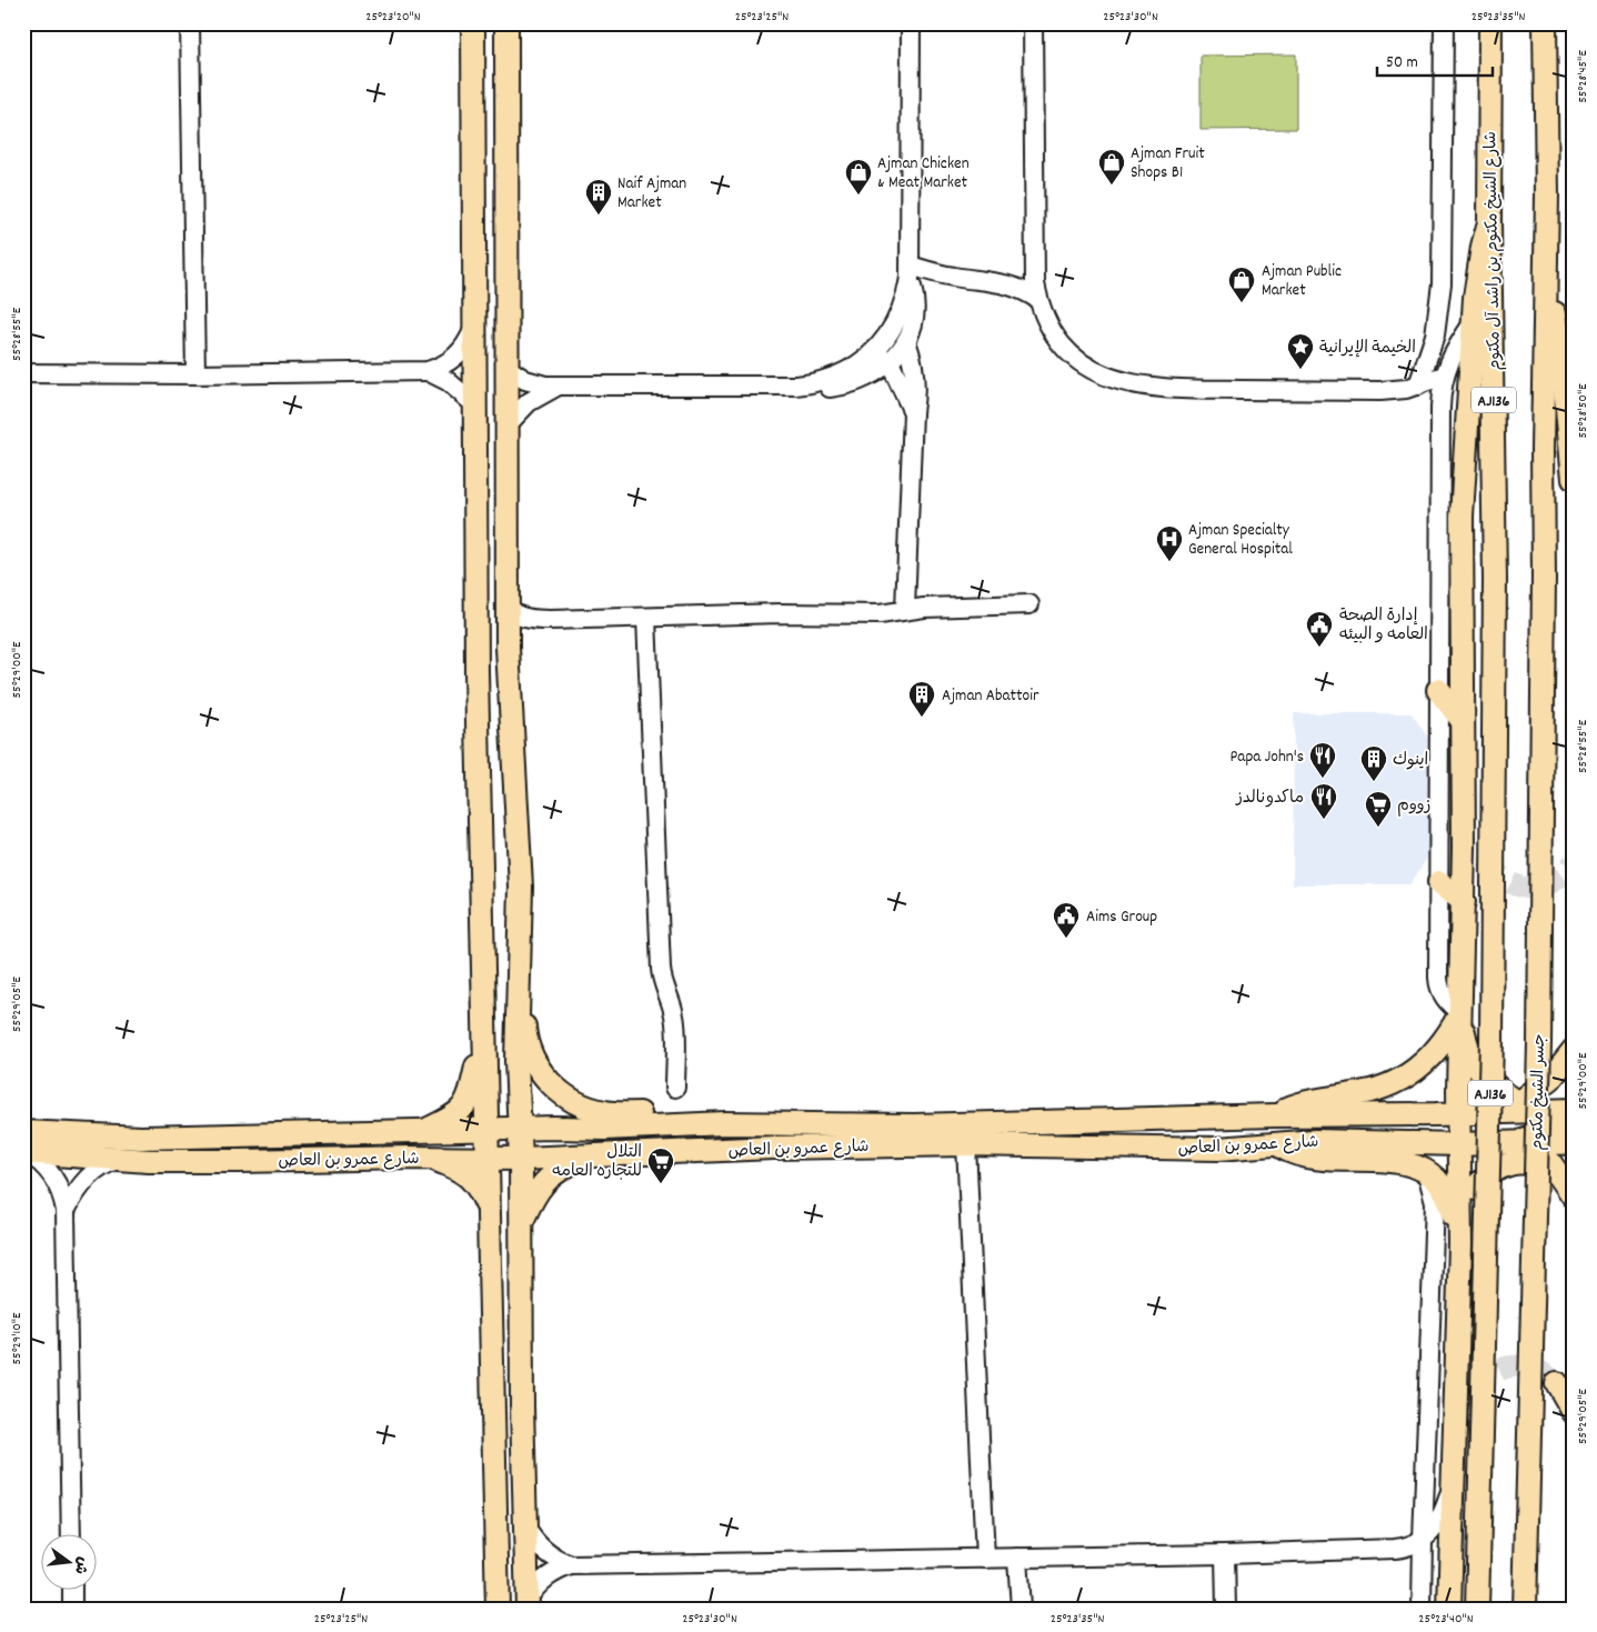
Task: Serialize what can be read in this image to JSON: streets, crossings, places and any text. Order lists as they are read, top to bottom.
{
  "streets": {
    "main road": [
      "شارع الشيخ مكتوم بن راشد آل مكتوم",
      "AJ136",
      "جسر الشيخ مكتوم",
      "شارع عمرو بن العاص"
    ]
  },
  "crossings": [
    ["AJ136", "جسر الشيخ مكتوم"]
  ],
  "places": {
    "shop": ["Ajman Fruit Shops B1", "Ajman Chicken & Meat Market", "Ajman Public Market"],
    "building": ["Naif Ajman Market", "Ajman Abattoir", "اينوك"],
    "place": ["الخيمة الإيرانية"],
    "hospital": ["Ajman Specialty General Hospital"],
    "public building": ["إدارة الصحة العامه و البيئه", "Aims Group"],
    "restaurant": ["Papa John's", "ماكدونالدز"],
    "supermarket": ["زووم", "التلال للتجاره العامه"]
  },
  "scale_bar": "50 m",
  "north": "right",
  "coordinates": [
    "25°23'20\"N",
    "25°23'25\"N",
    "25°23'30\"N",
    "25°23'35\"N",
    "55°28'45\"E",
    "55°28'55\"E",
    "55°28'50\"E",
    "55°29'00\"E",
    "55°29'05\"E",
    "55°29'10\"E",
    "25°23'40\"N"
  ]
}
